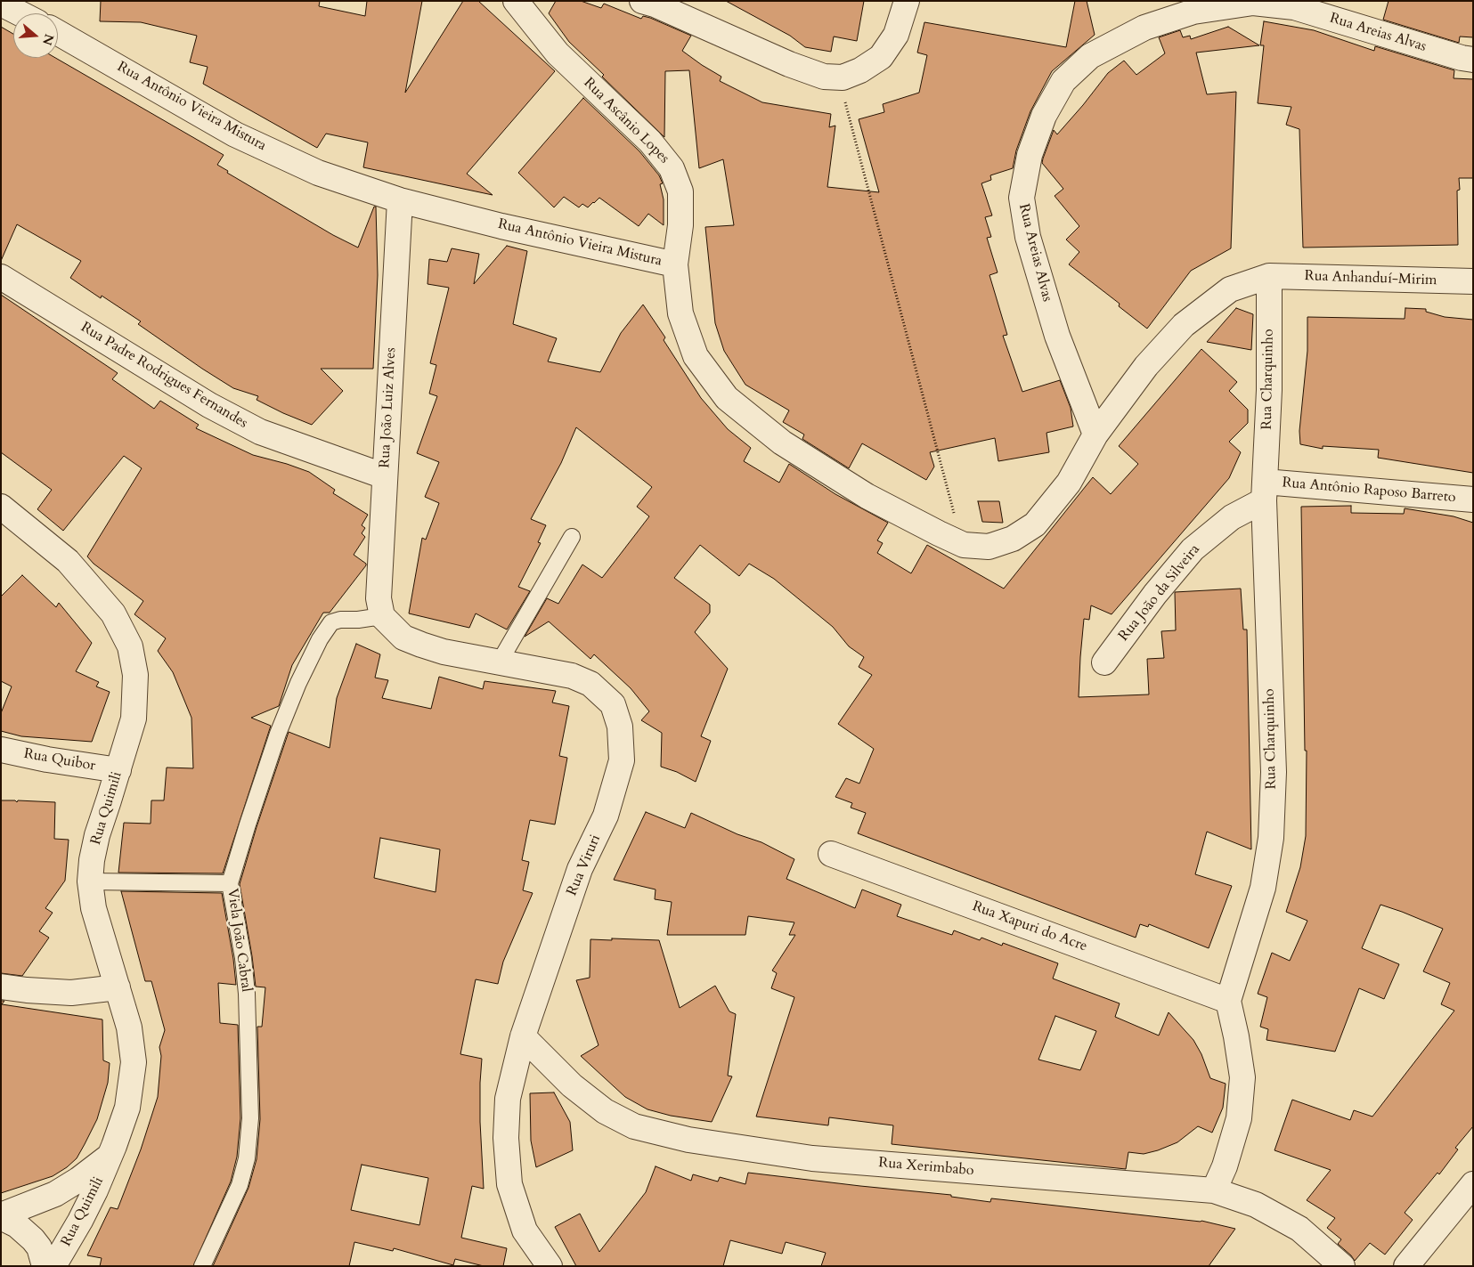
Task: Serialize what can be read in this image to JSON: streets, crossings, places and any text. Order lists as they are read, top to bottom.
{
  "streets": {
    "street": [
      "Rua Areias Alvas",
      "Rua Antônio Vieira Mistura",
      "Rua Ascânio Lopes",
      "Rua Anhanduí-Mirim",
      "Rua Padre Rodrigues Fernandes",
      "Rua Charquinho",
      "Rua João Luiz Alves",
      "Rua Antônio Raposo Barreto",
      "Rua João da Silveira",
      "Rua Quibor",
      "Rua Quimili",
      "Rua Viruri",
      "Rua Xapuri do Acre",
      "Rua Xerimbabo"
    ],
    "lane": ["Viela João Cabral"]
  },
  "crossings": [
    ["Rua Areias Alvas", "Rua Antônio Vieira Mistura"],
    ["Rua Antônio Vieira Mistura", "Rua Ascânio Lopes"],
    ["Rua Antônio Vieira Mistura", "Rua Anhanduí-Mirim"],
    ["Rua Antônio Vieira Mistura", "Rua Charquinho"],
    ["Rua Antônio Vieira Mistura", "Rua João Luiz Alves"],
    ["Rua Anhanduí-Mirim", "Rua Charquinho"],
    ["Rua Padre Rodrigues Fernandes", "Rua João Luiz Alves"],
    ["Rua Charquinho", "Rua Antônio Raposo Barreto"],
    ["Rua Charquinho", "Rua João da Silveira"],
    ["Rua Charquinho", "Rua Xapuri do Acre"],
    ["Rua Charquinho", "Rua Xerimbabo"],
    ["Rua João Luiz Alves", "Rua Viruri"],
    ["Rua João Luiz Alves", "Viela João Cabral"],
    ["Rua Antônio Raposo Barreto", "Rua João da Silveira"],
    ["Rua Quibor", "Rua Quimili"],
    ["Rua Viruri", "Viela João Cabral"],
    ["Rua Viruri", "Rua Xerimbabo"]
  ],
  "north": "right"
}
